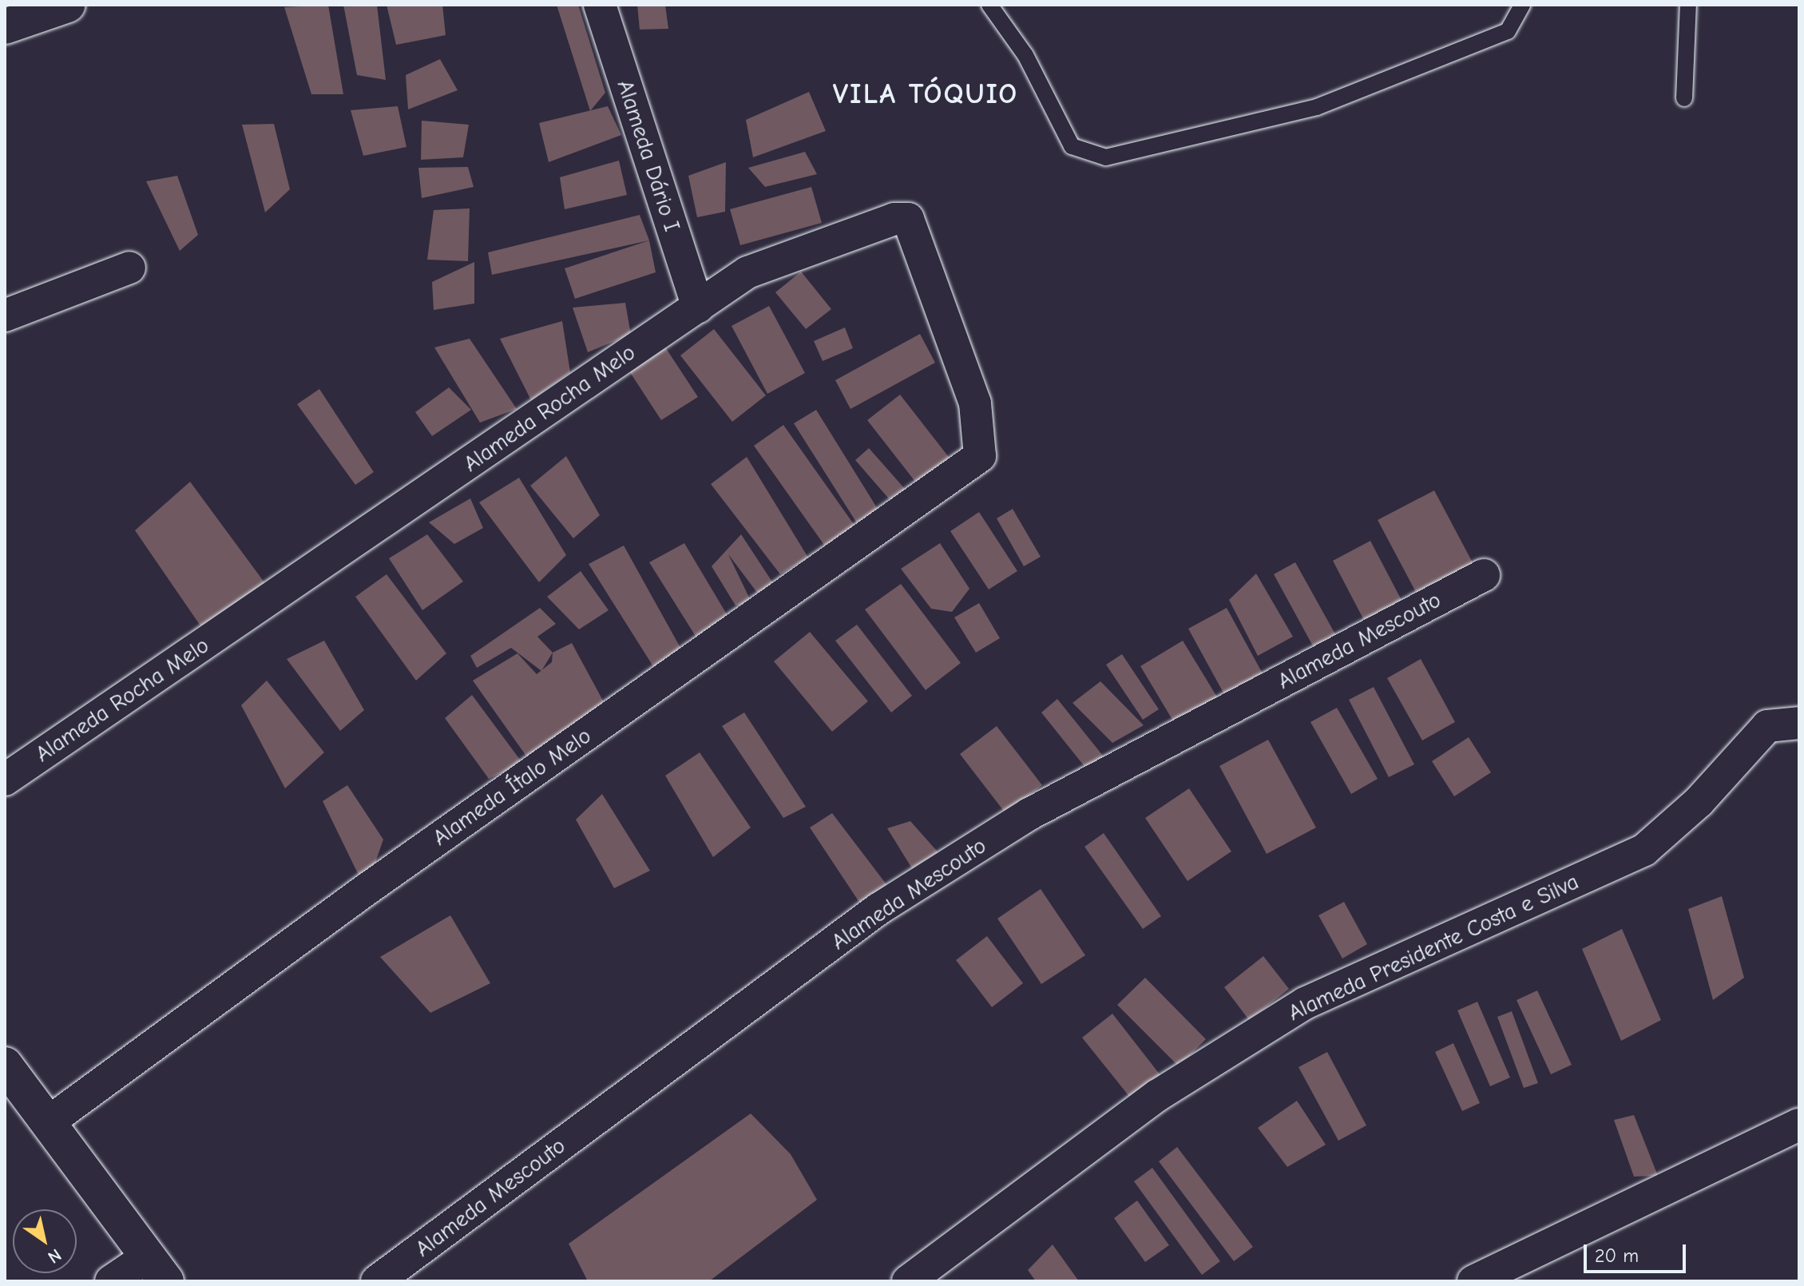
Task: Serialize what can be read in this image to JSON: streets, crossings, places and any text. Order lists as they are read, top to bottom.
{
  "streets": {
    "street": [
      "Alameda Dário I",
      "Alameda Rocha Melo",
      "Alameda Mescouto",
      "Alameda Ítalo Melo",
      "Alameda Presidente Costa e Silva"
    ]
  },
  "crossings": [
    ["Alameda Dário I", "Alameda Rocha Melo"],
    ["Alameda Rocha Melo", "Alameda Ítalo Melo"]
  ],
  "districts": ["VILA TÓQUIO"],
  "scale_bar": "20 m",
  "north": "bottom right"
}
